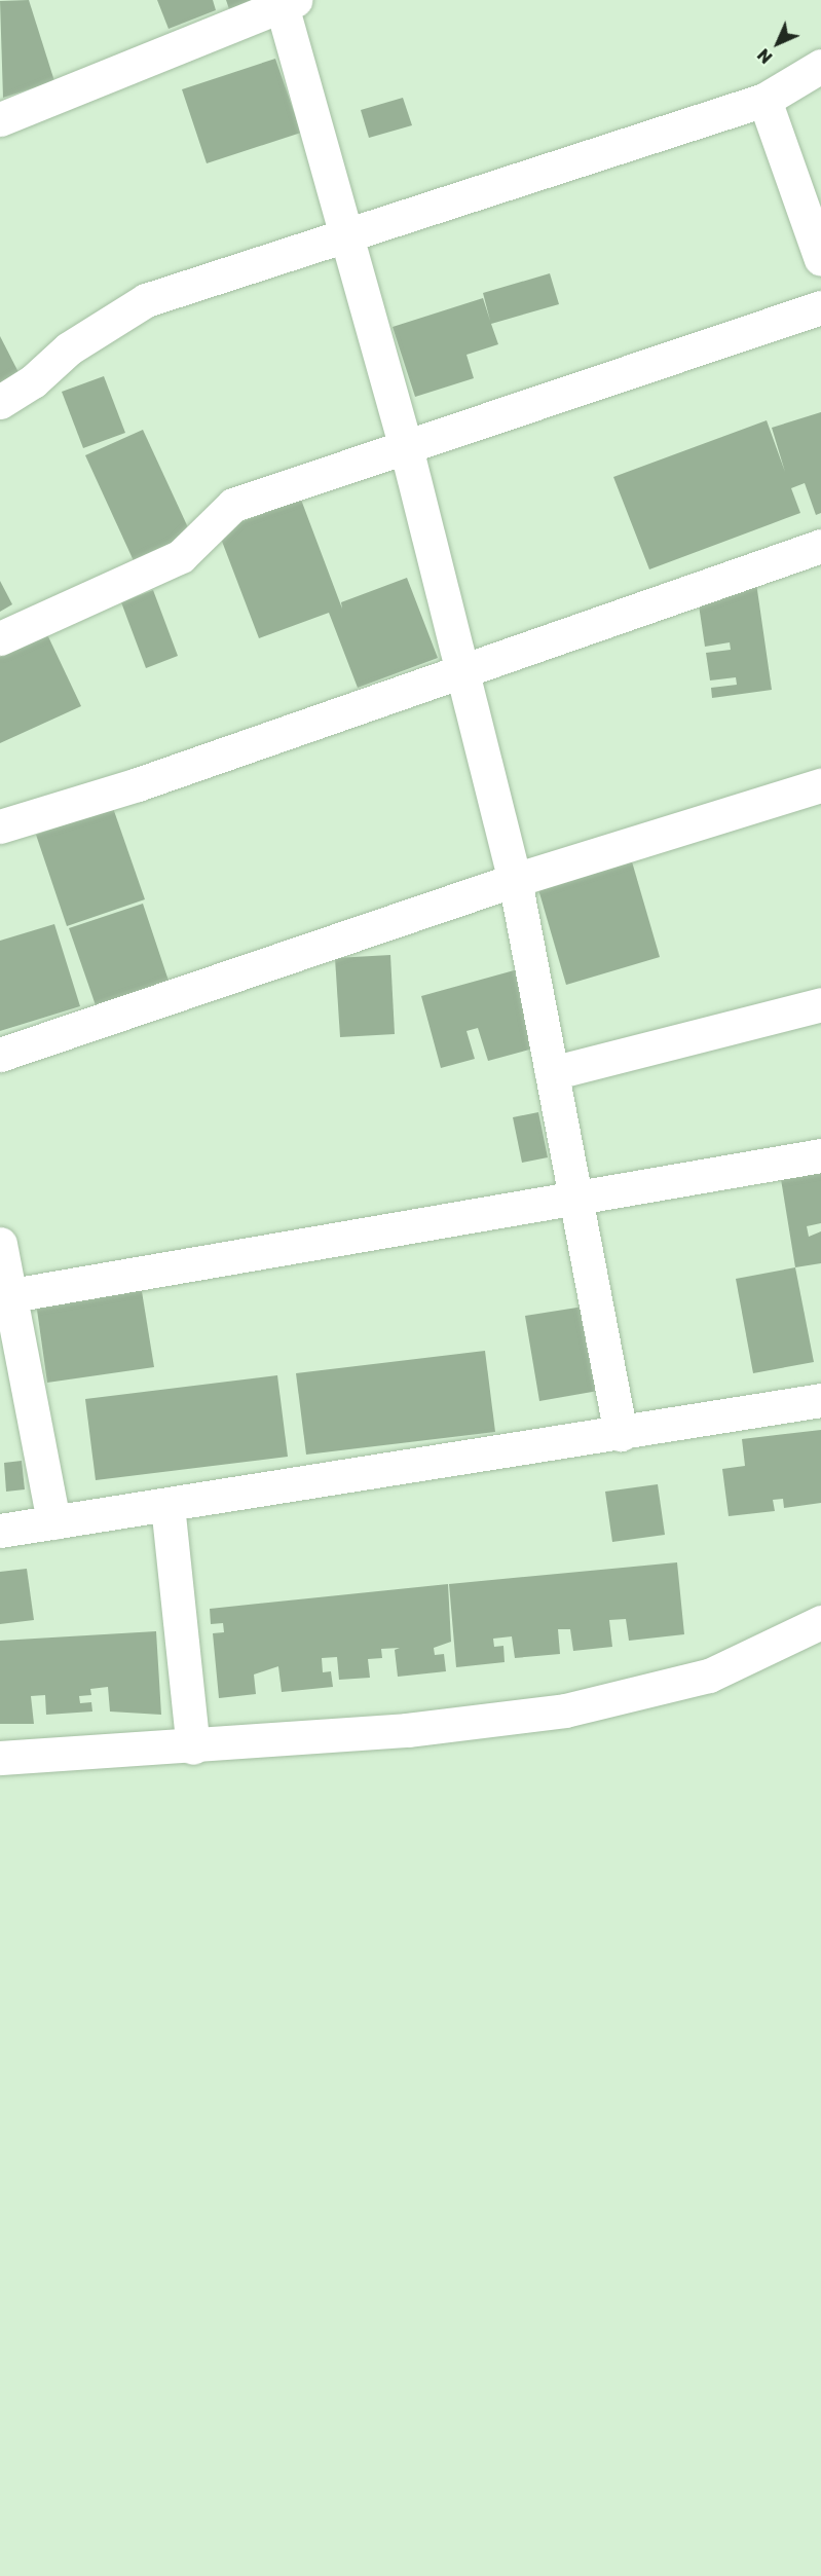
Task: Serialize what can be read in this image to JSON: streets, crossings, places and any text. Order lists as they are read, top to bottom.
{
  "north": "bottom left"
}
